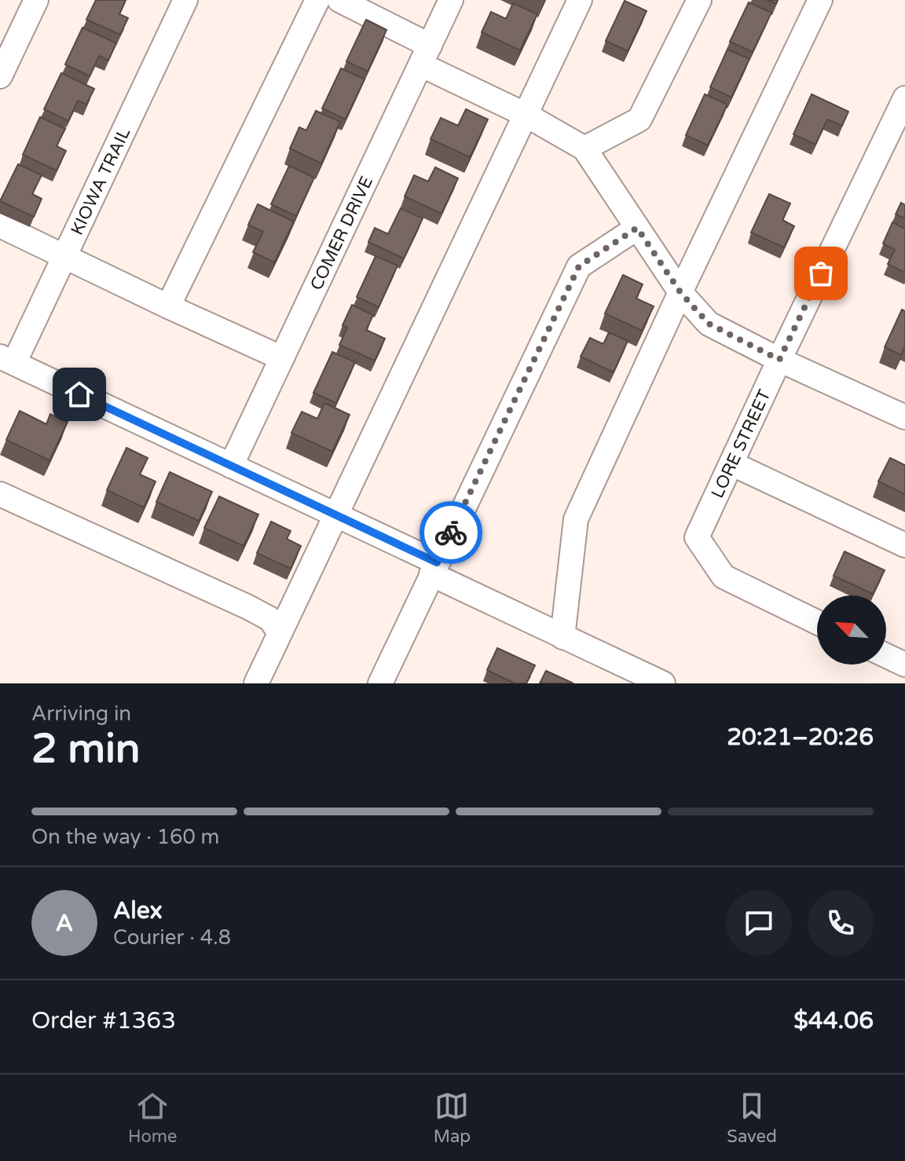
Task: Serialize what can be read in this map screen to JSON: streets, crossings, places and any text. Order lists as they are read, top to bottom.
{
  "streets": {
    "street": ["KIOWA TRAIL", "COMER DRIVE", "LORE STREET"]
  },
  "north": "top left",
  "page": {
    "heading": ["2 min", "Arriving in", "20:21–20:26"],
    "panel": [
      "Alex",
      "Courier · 4.8",
      "Order #1363",
      "$44.06"
    ],
    "bar": "On the way · 160 m",
    "round": "A",
    "tabs": ["Home", "Map", "Saved"]
  }
}
